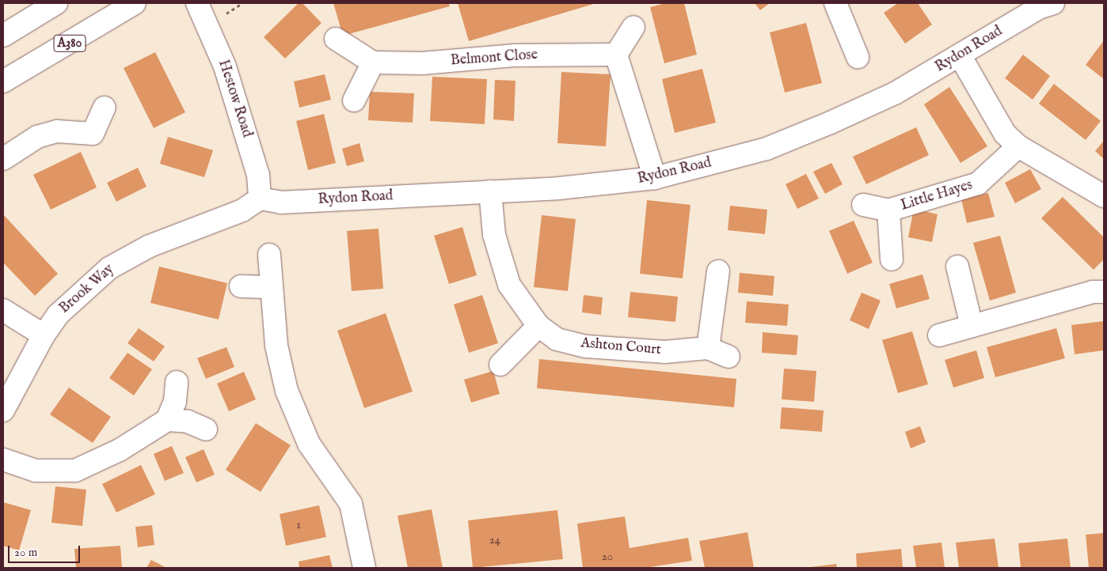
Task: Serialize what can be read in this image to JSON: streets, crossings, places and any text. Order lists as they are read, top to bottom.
{
  "streets": {
    "main road": [
      "A380",
      "Rydon Road",
      "Belmont Close",
      "Hestow Road",
      "Little Hayes",
      "Brook Way",
      "Ashton Court"
    ]
  },
  "crossings": [
    ["Rydon Road", "Hestow Road"],
    ["Rydon Road", "Brook Way"],
    ["Rydon Road", "Ashton Court"],
    ["Hestow Road", "Brook Way"]
  ],
  "house_numbers": ["1", "24", "20"],
  "scale_bar": "20 m"
}
